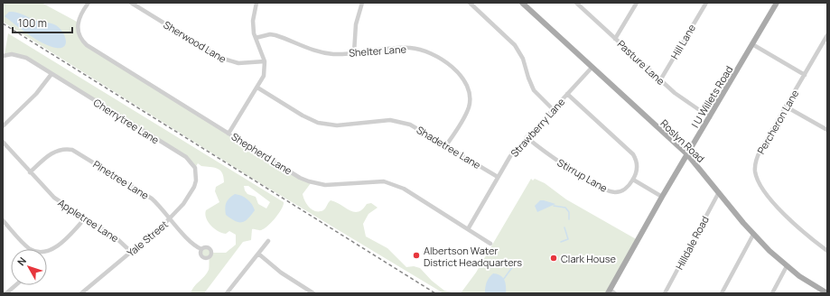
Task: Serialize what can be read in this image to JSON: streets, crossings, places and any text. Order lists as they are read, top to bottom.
{
  "streets": {
    "main road": ["I U Willets Road", "Roslyn Road"],
    "street": [
      "Sherwood Lane",
      "Hill Lane",
      "Shelter Lane",
      "Pasture Lane",
      "Cherrytree Lane",
      "Percheron Lane",
      "Strawberry Lane",
      "Shadetree Lane",
      "Shepherd Lane",
      "Stirrup Lane",
      "Pinetree Lane",
      "Appletree Lane",
      "Yale Street",
      "Hilldale Road"
    ]
  },
  "crossings": [
    ["Hill Lane", "Pasture Lane"],
    ["Shelter Lane", "Shadetree Lane"],
    ["Pasture Lane", "I U Willets Road"],
    ["I U Willets Road", "Roslyn Road"],
    ["Cherrytree Lane", "Yale Street"],
    ["Strawberry Lane", "Roslyn Road"],
    ["Strawberry Lane", "Shadetree Lane"],
    ["Strawberry Lane", "Shepherd Lane"],
    ["Strawberry Lane", "Stirrup Lane"],
    ["Roslyn Road", "Hilldale Road"],
    ["Pinetree Lane", "Appletree Lane"],
    ["Pinetree Lane", "Yale Street"],
    ["Appletree Lane", "Yale Street"]
  ],
  "places": ["Albertson Water District Headquarters", "Clark House"],
  "scale_bar": "100 m",
  "north": "top left"
}
